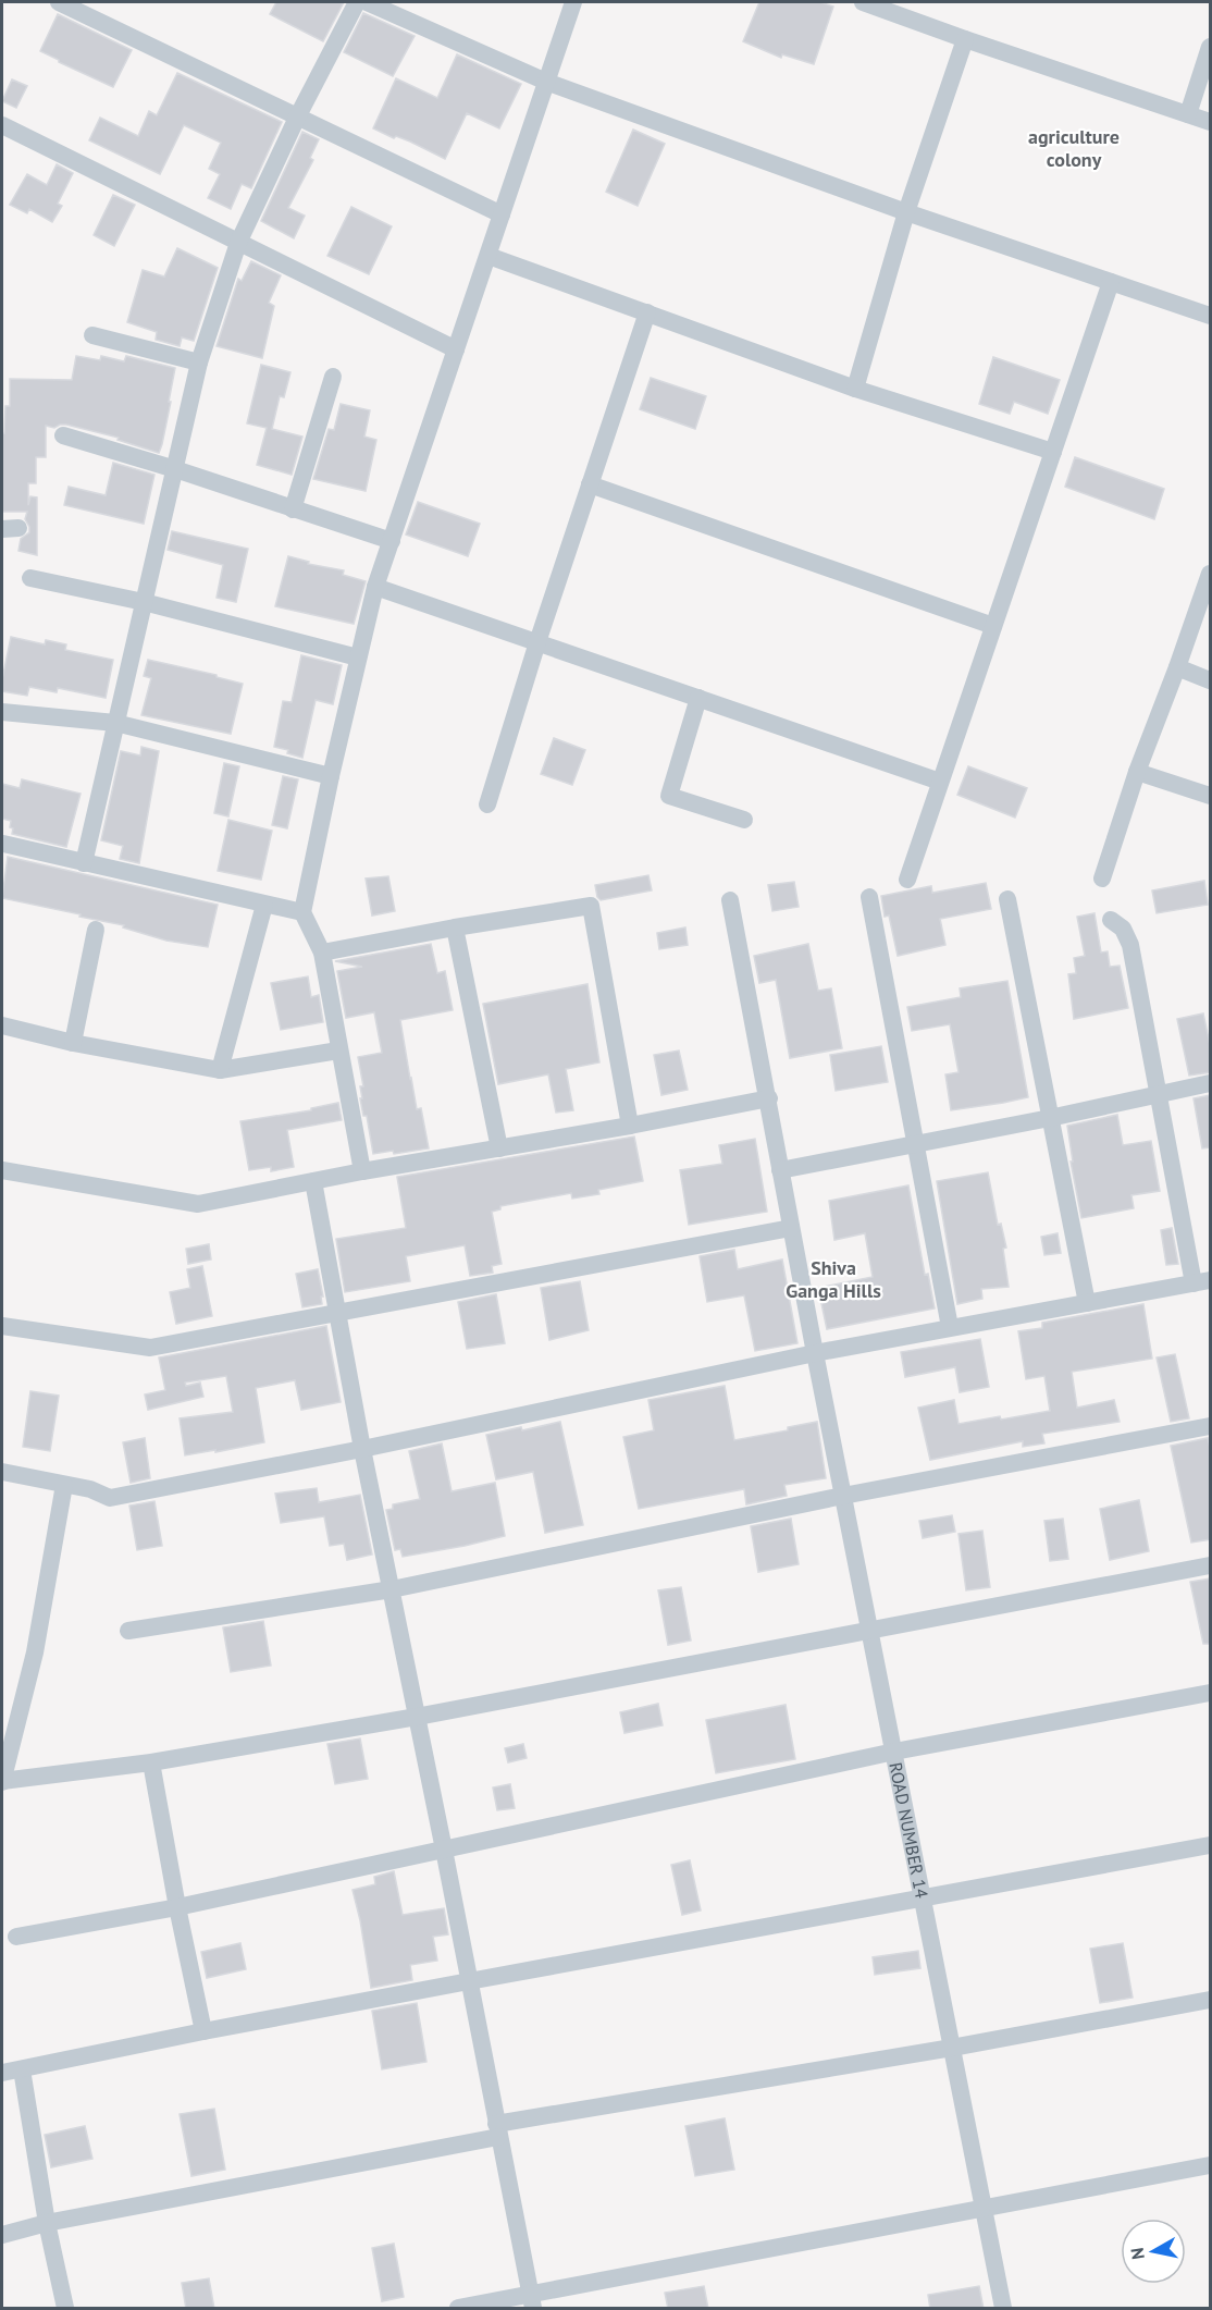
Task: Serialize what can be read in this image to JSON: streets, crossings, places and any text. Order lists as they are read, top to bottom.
{
  "streets": {
    "street": ["ROAD NUMBER 14"]
  },
  "districts": ["agriculture colony", "Shiva Ganga Hills"],
  "north": "left"
}
